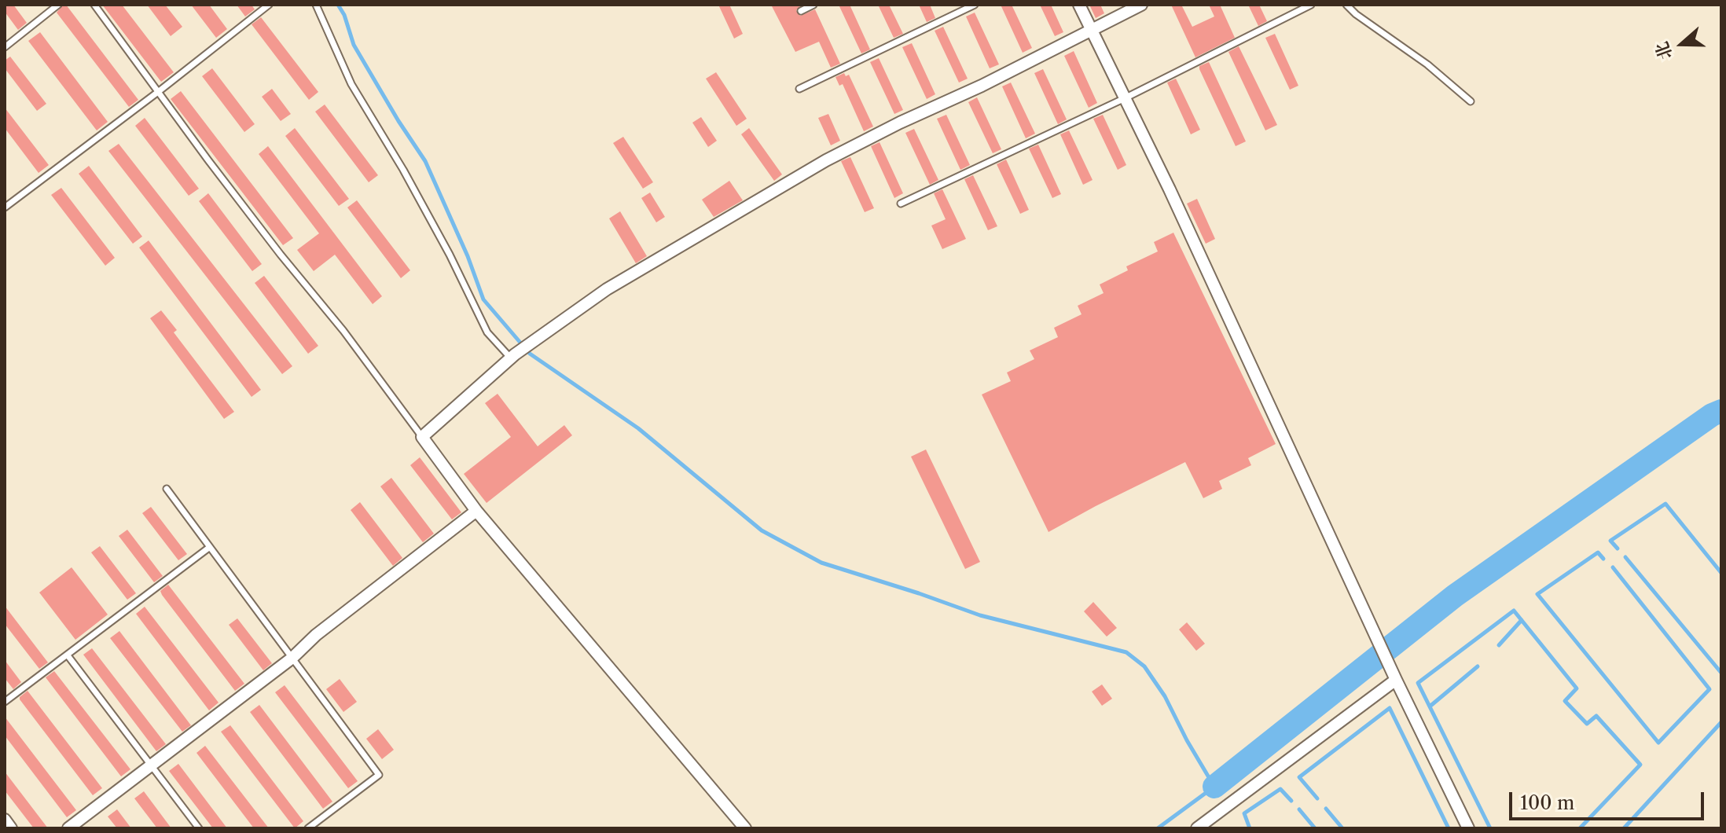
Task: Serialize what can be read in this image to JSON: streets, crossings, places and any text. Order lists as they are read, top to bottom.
{
  "scale_bar": "100 m",
  "north": "left"
}
